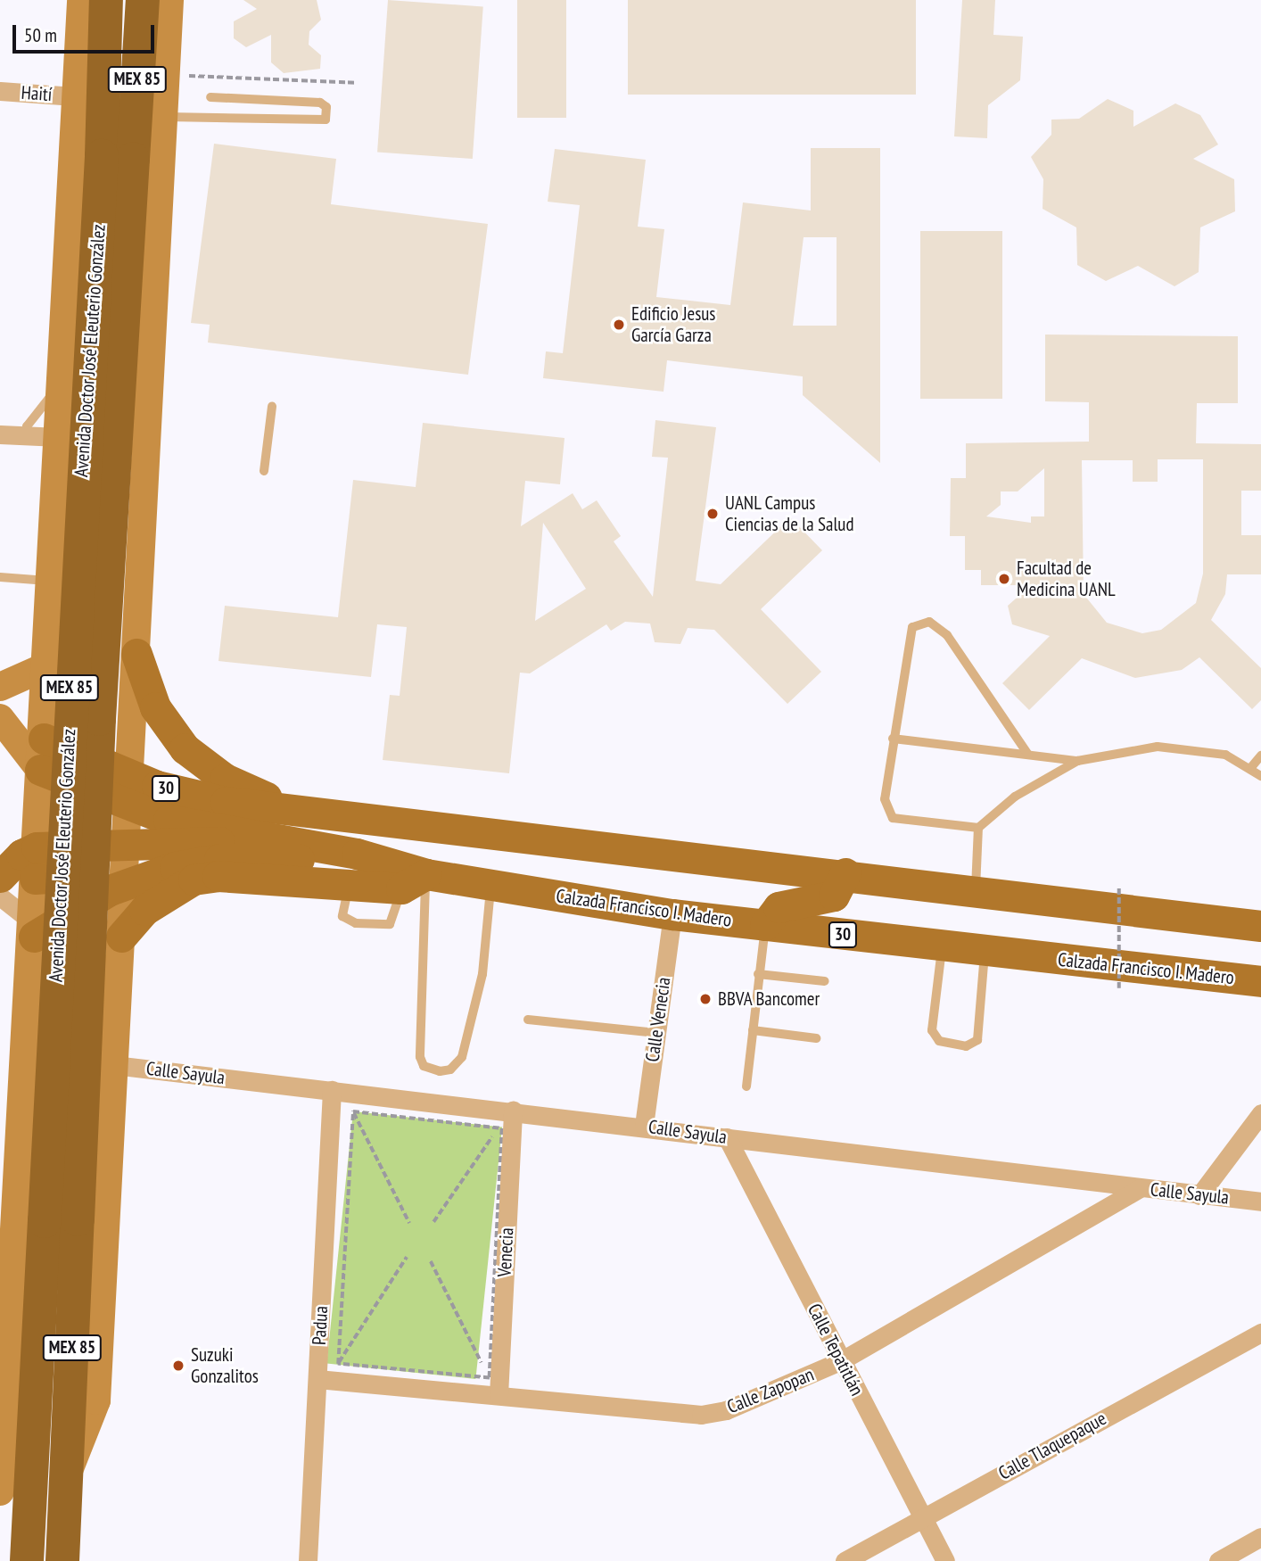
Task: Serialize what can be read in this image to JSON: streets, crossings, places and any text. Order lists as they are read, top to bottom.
{
  "streets": {
    "highway": ["MEX 85", "Avenida Doctor José Eleuterio González"],
    "main road": ["30", "Calzada Francisco I. Madero"],
    "street": [
      "Haití",
      "Calle Venecia",
      "Calle Sayula",
      "Venecia",
      "Padua",
      "Calle Tepatitlán",
      "Calle Zapopan",
      "Calle Tlaquepaque"
    ]
  },
  "crossings": [
    ["Haití", "Avenida Doctor José Eleuterio González"],
    ["Avenida Doctor José Eleuterio González", "30"],
    ["Avenida Doctor José Eleuterio González", "Calzada Francisco I. Madero"],
    ["Avenida Doctor José Eleuterio González", "Calle Sayula"],
    ["Calzada Francisco I. Madero", "Calle Venecia"],
    ["Calle Venecia", "Calle Sayula"],
    ["Calle Sayula", "Venecia"],
    ["Calle Sayula", "Padua"],
    ["Calle Sayula", "Calle Tepatitlán"],
    ["Calle Sayula", "Calle Zapopan"],
    ["Venecia", "Calle Zapopan"],
    ["Padua", "Calle Zapopan"],
    ["Calle Tepatitlán", "Calle Zapopan"],
    ["Calle Tepatitlán", "Calle Tlaquepaque"]
  ],
  "places": [
    "Edificio Jesus García Garza",
    "UANL Campus Ciencias de la Salud",
    "Facultad de Medicina UANL",
    "BBVA Bancomer",
    "Suzuki Gonzalitos"
  ],
  "scale_bar": "50 m"
}
